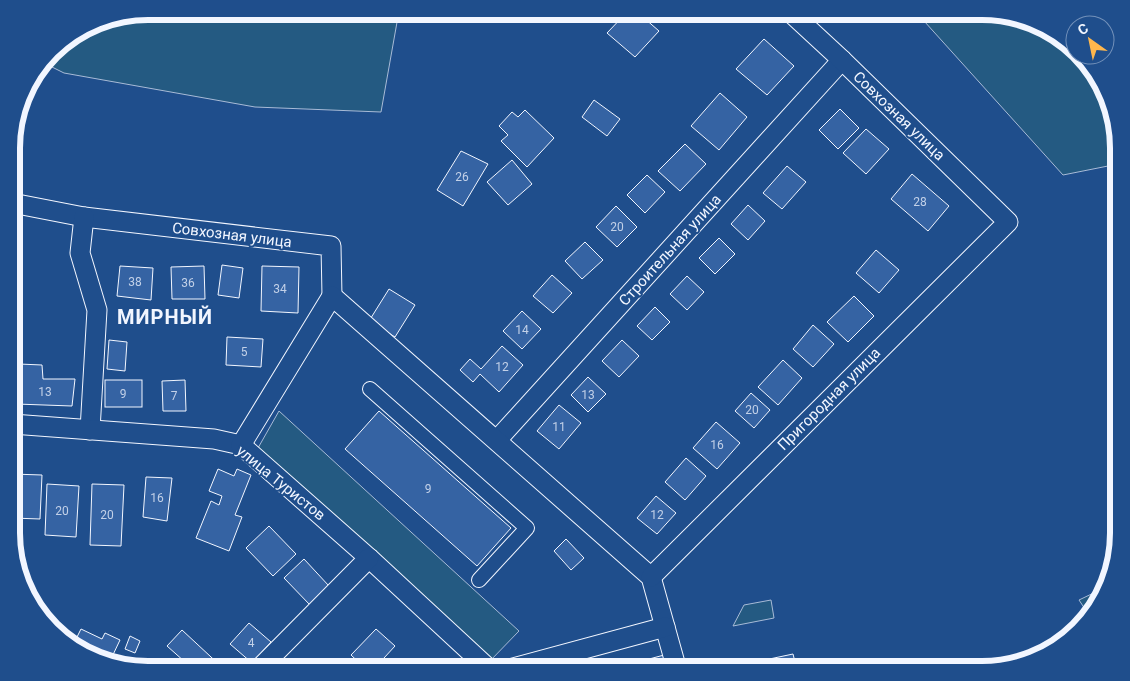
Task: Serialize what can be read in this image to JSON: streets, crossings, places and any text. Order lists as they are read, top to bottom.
{
  "streets": {
    "street": [
      "Совхозная улица",
      "Строительная улица",
      "Пригородная улица",
      "улица Туристов"
    ]
  },
  "crossings": [
    ["Совхозная улица", "Строительная улица"],
    ["Совхозная улица", "Пригородная улица"]
  ],
  "districts": ["МИРНЫЙ"],
  "house_numbers": [
    "26",
    "28",
    "20",
    "38",
    "36",
    "34",
    "14",
    "5",
    "12",
    "13",
    "9",
    "13",
    "7",
    "20",
    "11",
    "16",
    "9",
    "16",
    "20",
    "20",
    "12",
    "4"
  ],
  "north": "top left"
}
